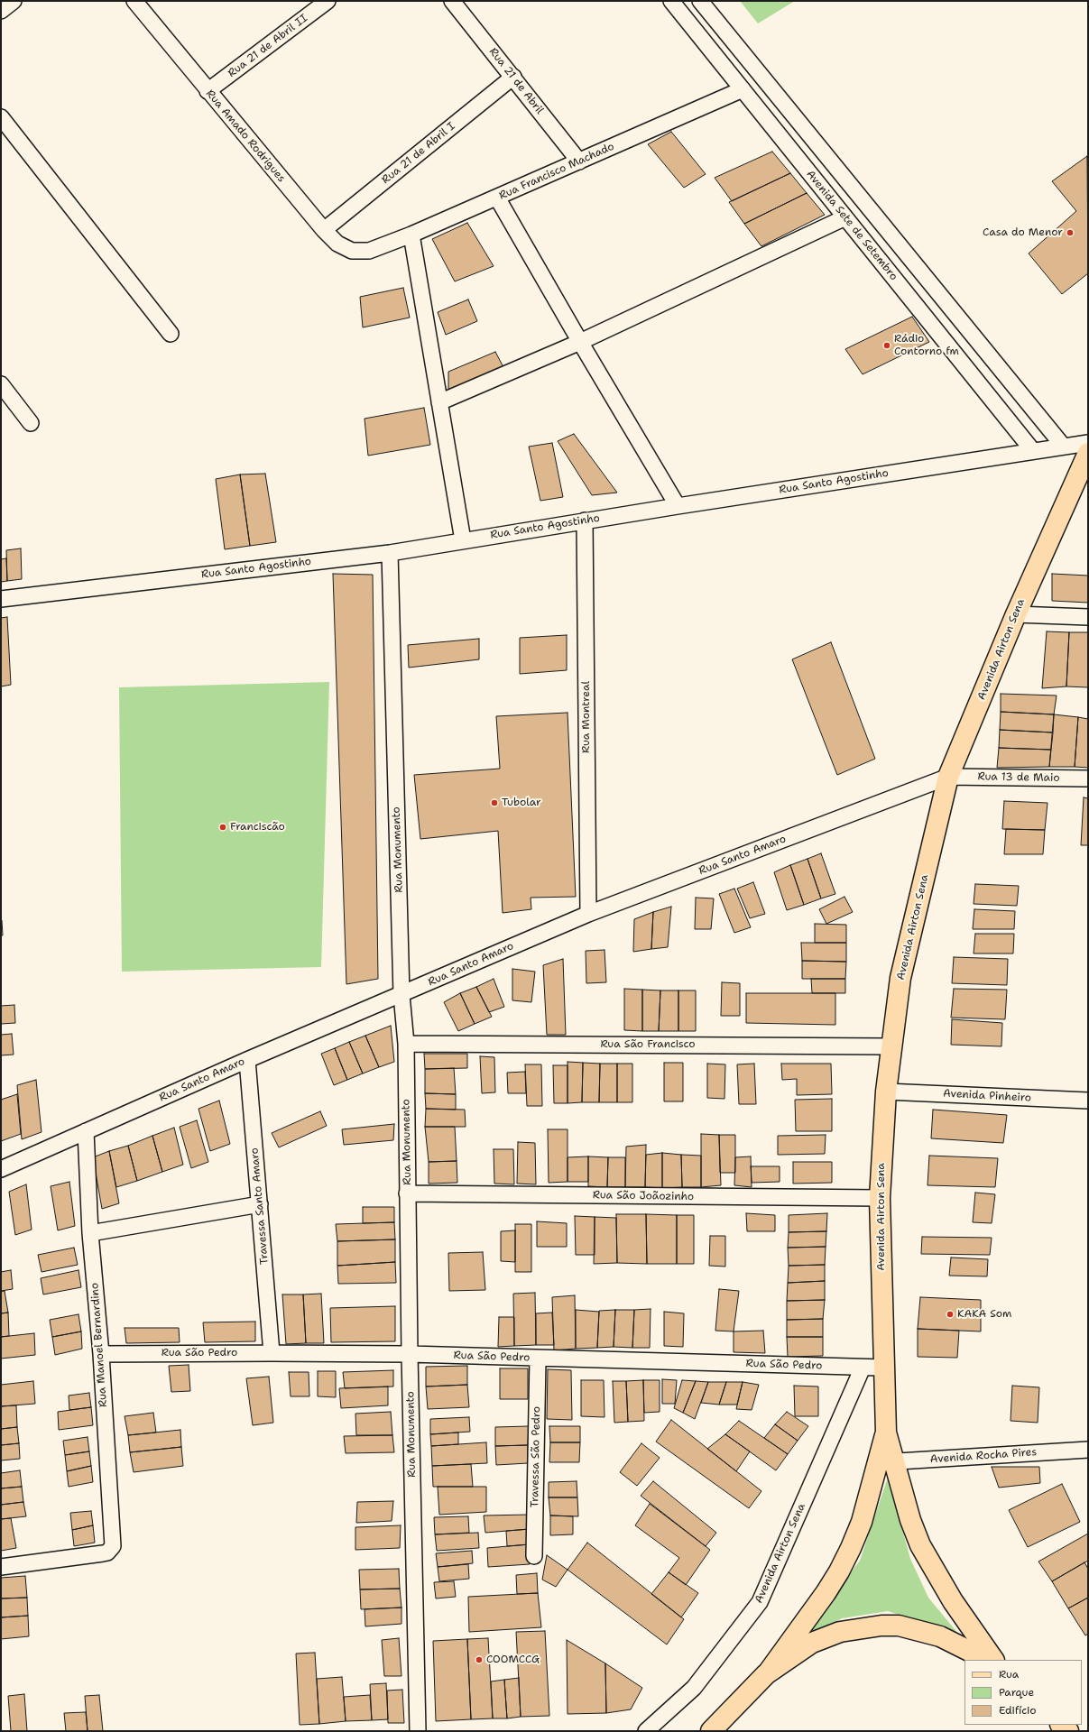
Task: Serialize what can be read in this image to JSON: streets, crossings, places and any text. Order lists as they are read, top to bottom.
{
  "streets": {
    "main road": ["Avenida Airton Sena"],
    "street": [
      "Rua 21 de Abril II",
      "Rua 21 de Abril",
      "Rua Amado Rodrigues",
      "Rua 21 de Abril I",
      "Rua Francisco Machado",
      "Avenida Sete de Setembro",
      "Rua Santo Agostinho",
      "Rua Montreal",
      "Rua 13 de Maio",
      "Rua Monumento",
      "Rua Santo Amaro",
      "Rua São Francisco",
      "Avenida Pinheiro",
      "Rua São Joãozinho",
      "Travessa Santo Amaro",
      "Rua Manoel Bernardino",
      "Rua São Pedro",
      "Avenida Rocha Pires",
      "Travessa São Pedro"
    ]
  },
  "crossings": [
    ["Rua 21 de Abril II", "Rua Amado Rodrigues"],
    ["Rua 21 de Abril", "Rua 21 de Abril I"],
    ["Rua 21 de Abril", "Rua Francisco Machado"],
    ["Rua Amado Rodrigues", "Rua 21 de Abril I"],
    ["Rua Amado Rodrigues", "Rua Francisco Machado"],
    ["Rua Francisco Machado", "Avenida Sete de Setembro"],
    ["Avenida Sete de Setembro", "Rua Santo Agostinho"],
    ["Rua Santo Agostinho", "Rua Montreal"],
    ["Rua Santo Agostinho", "Rua Monumento"],
    ["Avenida Airton Sena", "Rua 13 de Maio"],
    ["Avenida Airton Sena", "Rua Santo Amaro"],
    ["Avenida Airton Sena", "Rua São Francisco"],
    ["Avenida Airton Sena", "Avenida Pinheiro"],
    ["Avenida Airton Sena", "Rua São Joãozinho"],
    ["Avenida Airton Sena", "Rua São Pedro"],
    ["Avenida Airton Sena", "Avenida Rocha Pires"],
    ["Rua Montreal", "Rua Santo Amaro"],
    ["Rua 13 de Maio", "Rua Santo Amaro"],
    ["Rua Monumento", "Rua Santo Amaro"],
    ["Rua Monumento", "Rua São Francisco"],
    ["Rua Monumento", "Rua São Joãozinho"],
    ["Rua Monumento", "Rua São Pedro"],
    ["Rua Santo Amaro", "Travessa Santo Amaro"],
    ["Rua Santo Amaro", "Rua Manoel Bernardino"],
    ["Travessa Santo Amaro", "Rua São Pedro"],
    ["Rua Manoel Bernardino", "Rua São Pedro"],
    ["Rua São Pedro", "Travessa São Pedro"]
  ],
  "places": [
    "Casa do Menor",
    "Rádio Contorno fm",
    "Tubolar",
    "Franciscão",
    "KAKA Som",
    "COOMCCG"
  ],
  "legend": ["Rua", "Parque", "Edifício"]
}
